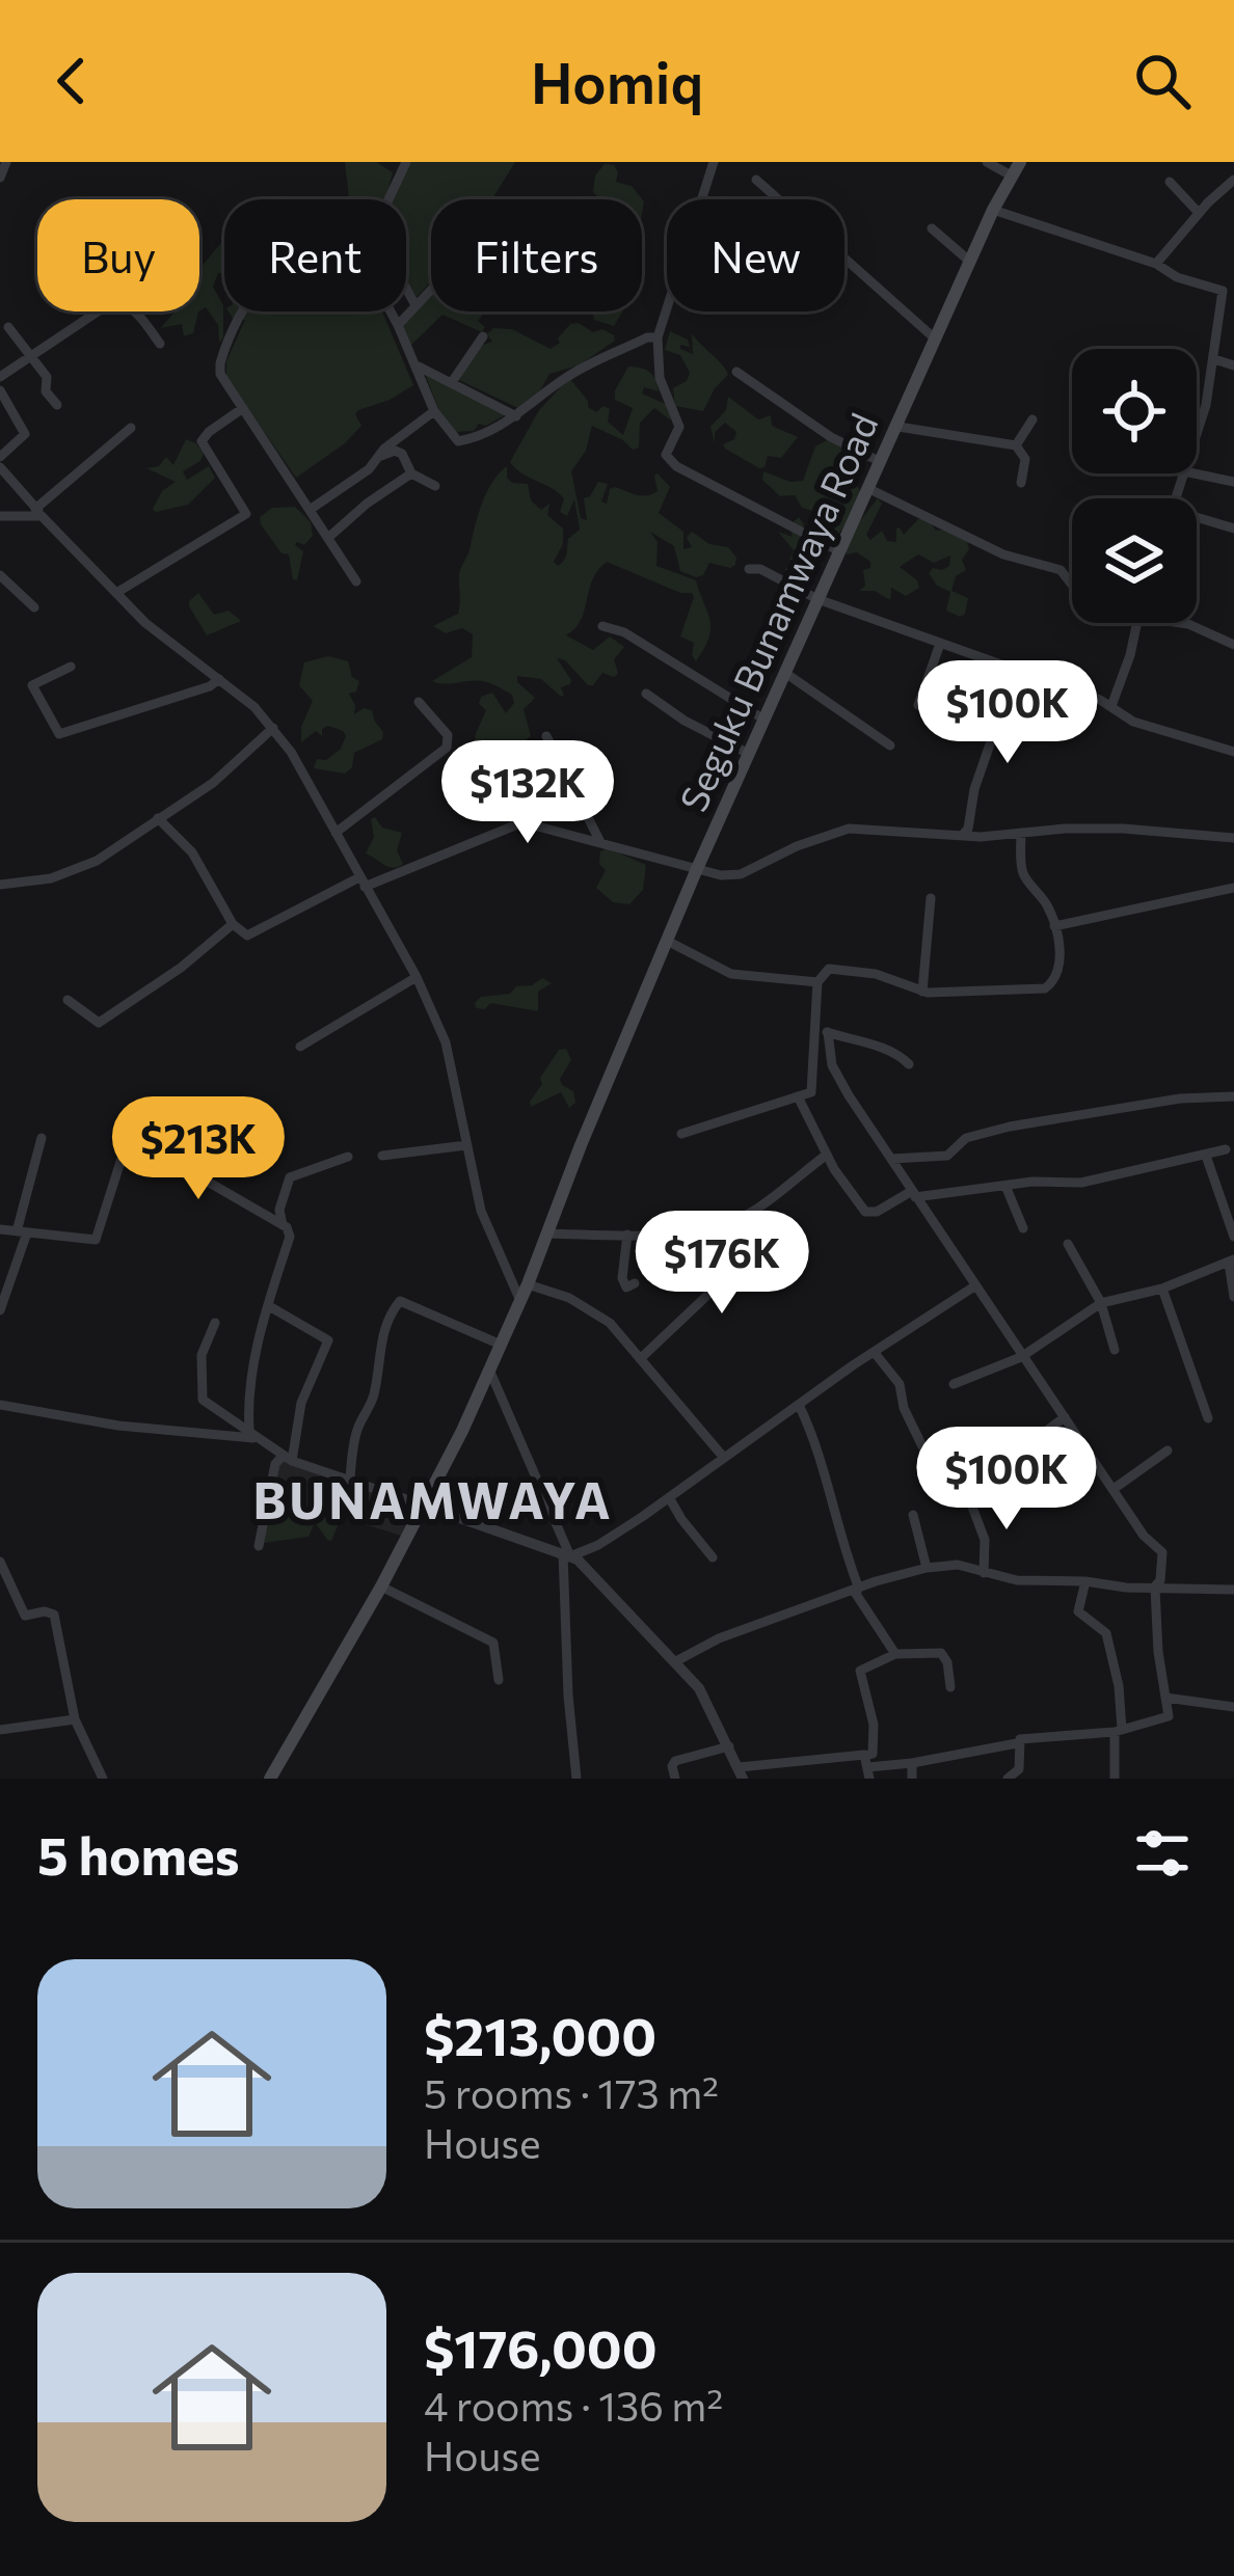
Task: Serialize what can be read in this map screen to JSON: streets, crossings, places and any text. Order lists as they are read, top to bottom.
{
  "streets": {
    "main road": ["Seguku Bunamwaya Road"]
  },
  "districts": ["BUNAMWAYA"],
  "page": {
    "header": "Homiq",
    "chip": [
      "Buy",
      "Rent",
      "Filters",
      "New"
    ],
    "price": [
      "$100K",
      "$132K",
      "$213K",
      "$176K",
      "$100K"
    ],
    "heading": "5 homes",
    "list": [
      {
        "name": "$213,000",
        "note": "5 rooms · 173 m² · House"
      },
      {
        "name": "$176,000",
        "note": "4 rooms · 136 m² · House"
      }
    ]
  }
}
